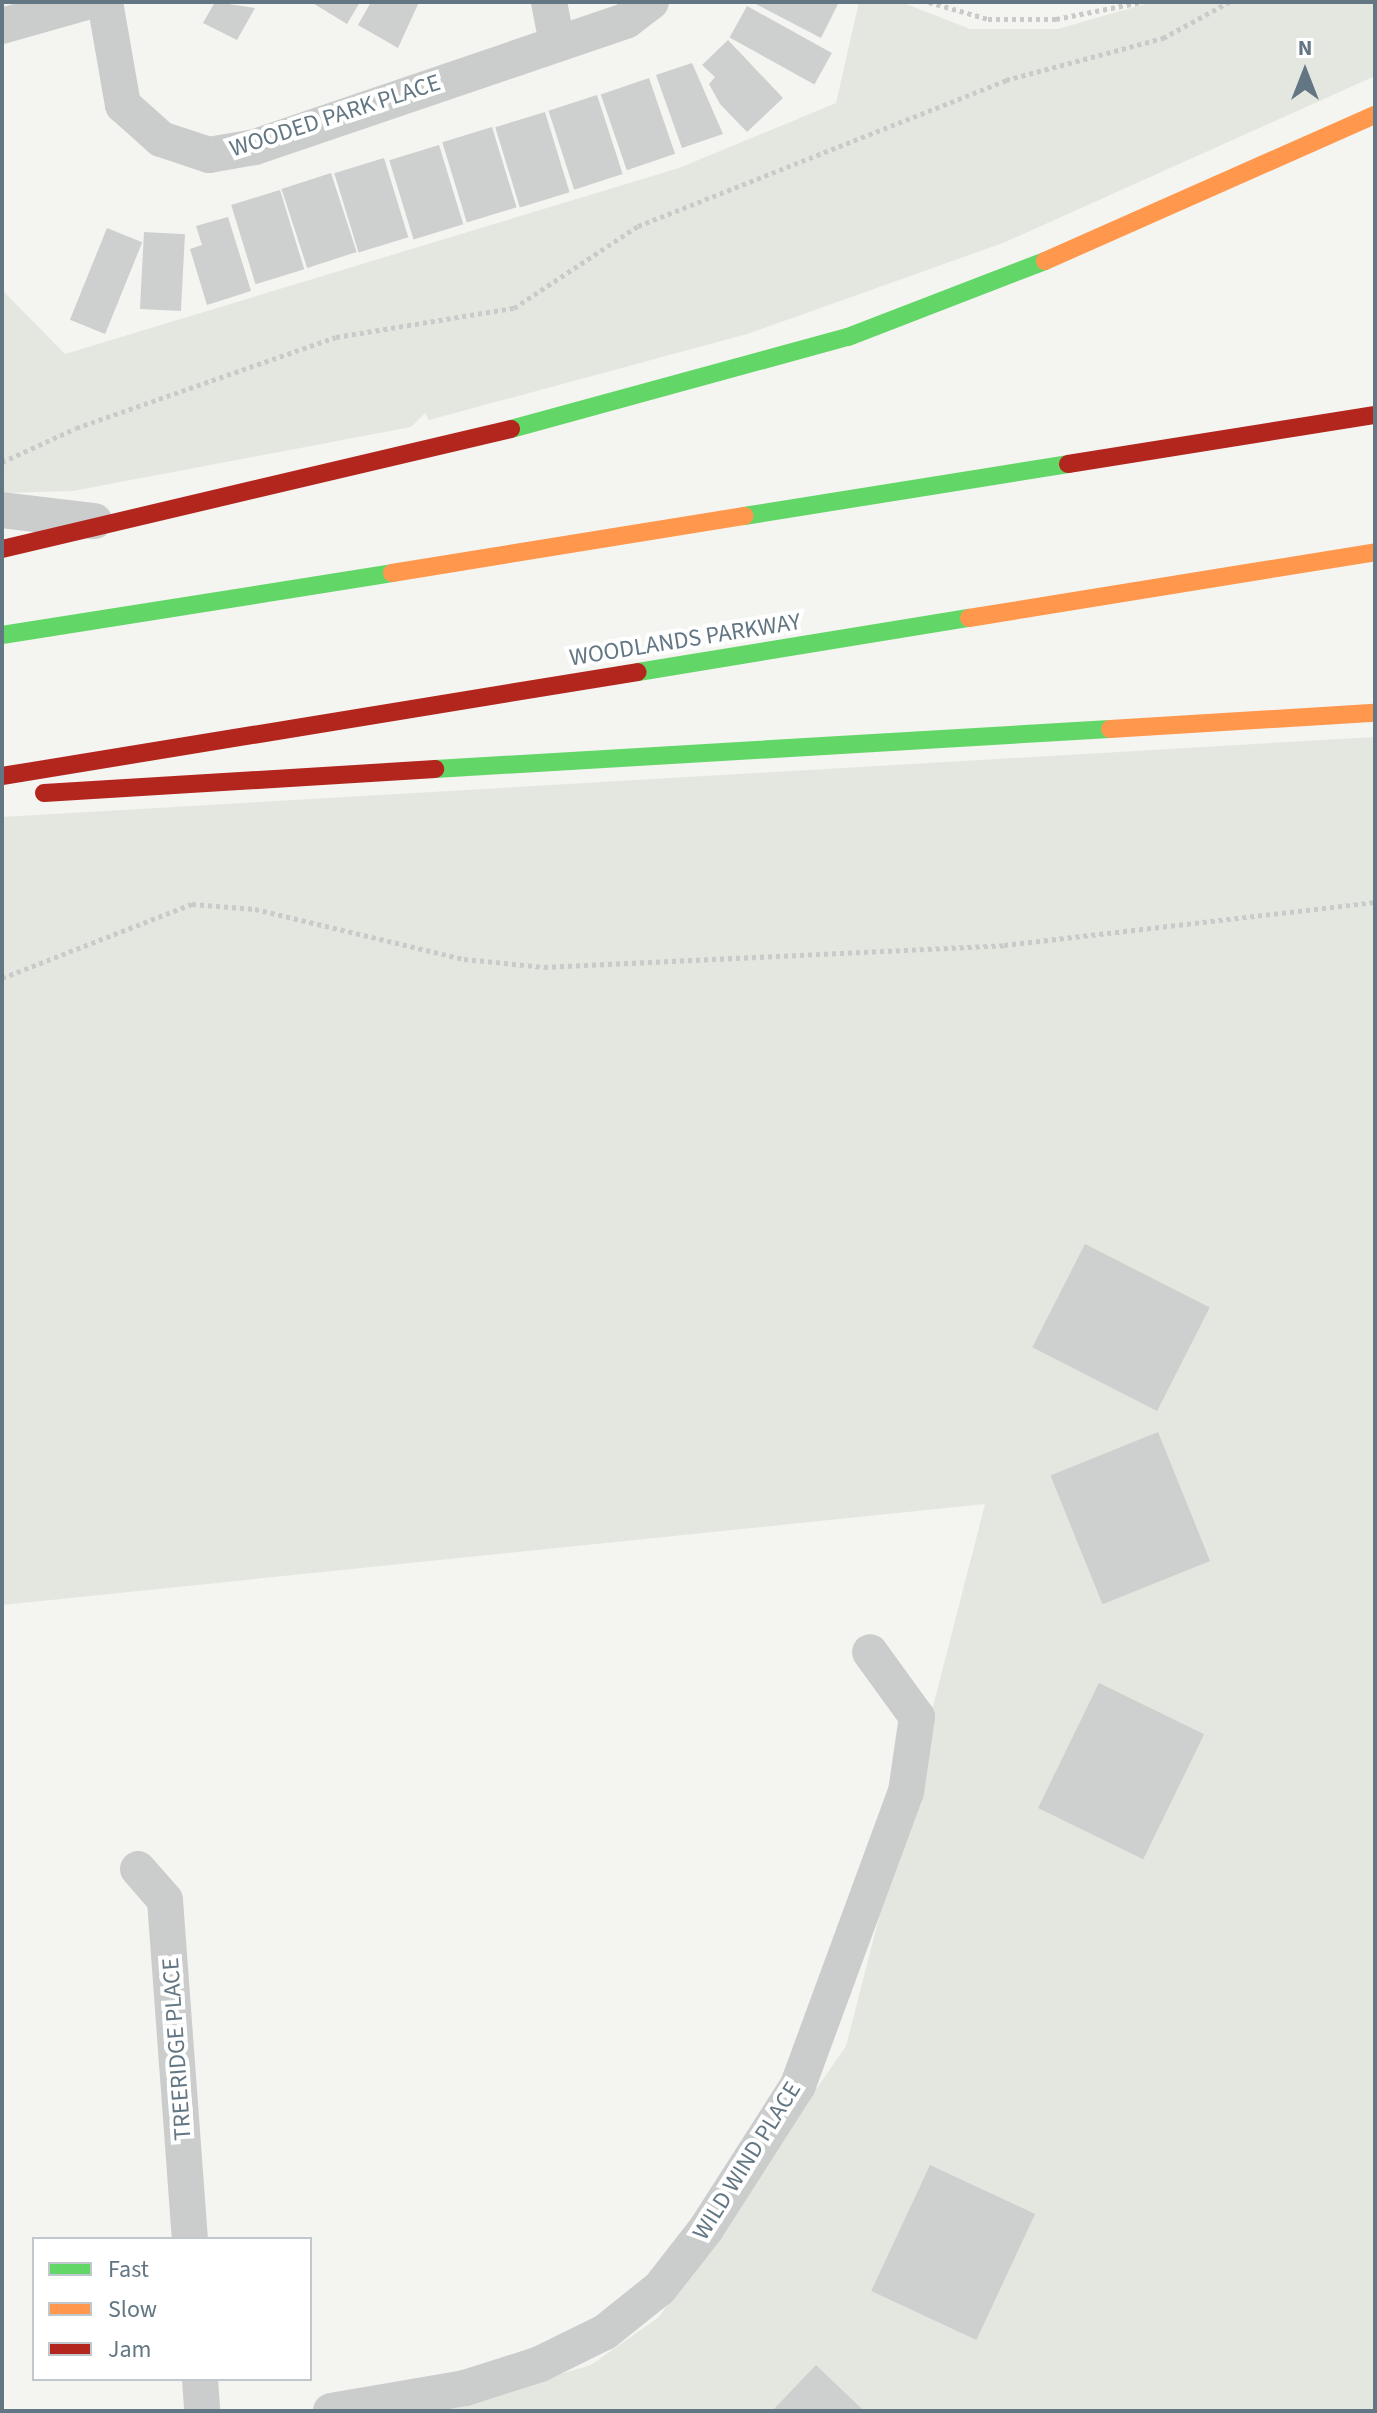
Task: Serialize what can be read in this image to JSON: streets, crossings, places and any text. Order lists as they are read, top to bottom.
{
  "streets": {
    "main road": ["WOODLANDS PARKWAY"],
    "street": ["WOODED PARK PLACE", "TREERIDGE PLACE", "WILD WIND PLACE"]
  },
  "legend": ["Fast", "Slow", "Jam"],
  "north": "top"
}
